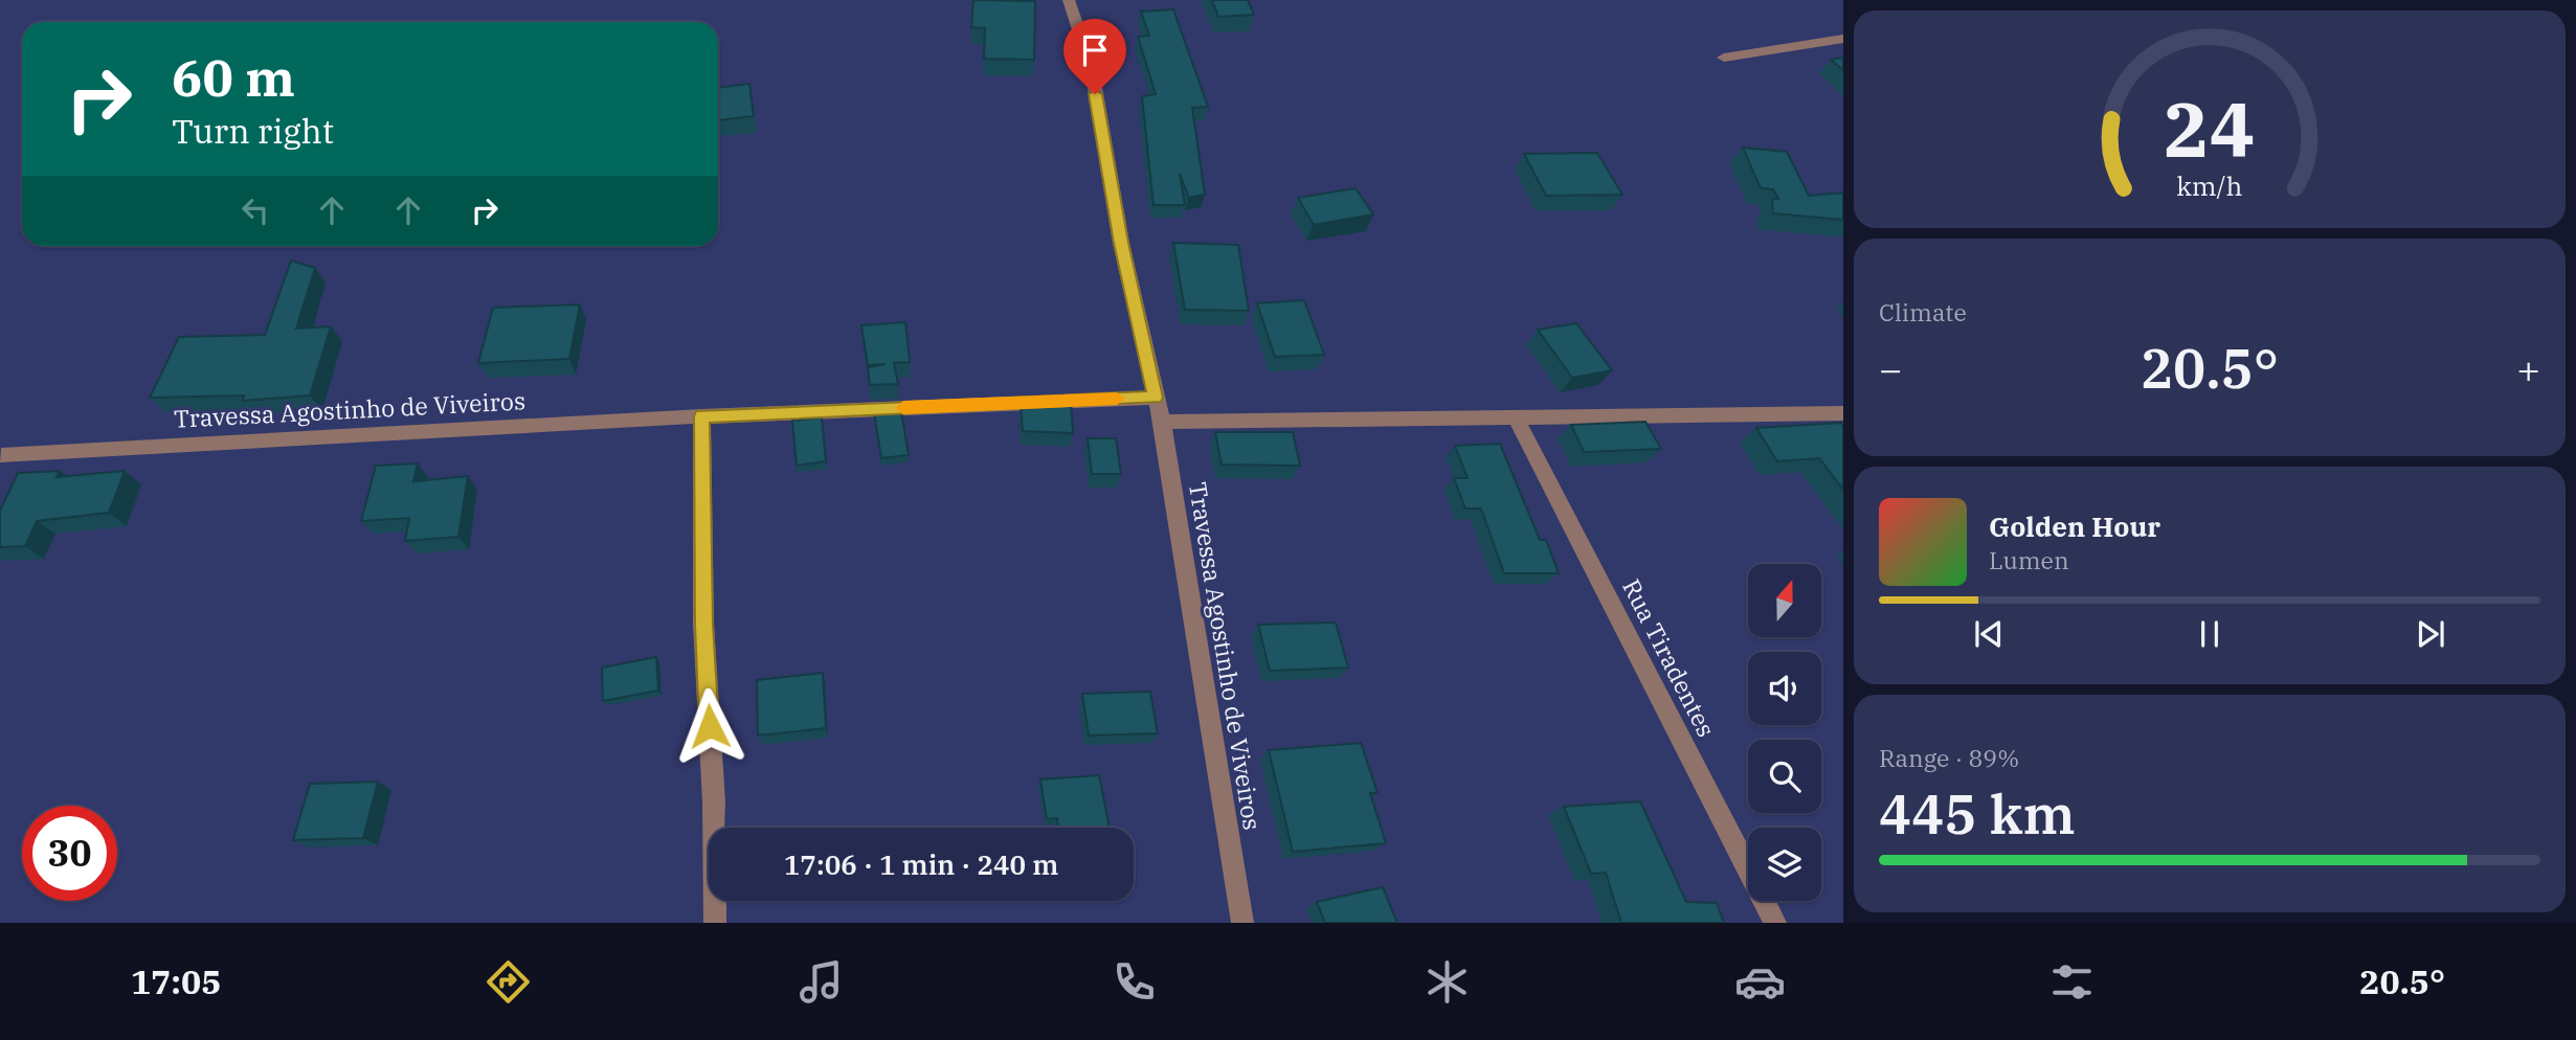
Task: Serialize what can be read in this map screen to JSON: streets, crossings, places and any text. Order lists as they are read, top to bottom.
{
  "streets": {
    "street": ["Travessa Agostinho de Viveiros", "Rua Tiradentes"]
  },
  "north": "top",
  "page": {
    "turn": ["60 m", "Turn right"],
    "tile": [
      "Climate",
      ["Range · 89%", "445 km"]
    ],
    "heat": ["−", "20.5°", "+"],
    "song": ["Golden Hour", "Lumen"],
    "limit": "30",
    "trip": "17:06 · 1 min · 240 m",
    "tabs": ["17:05", "20.5°"],
    "gauge": ["24", "km/h"]
  }
}
